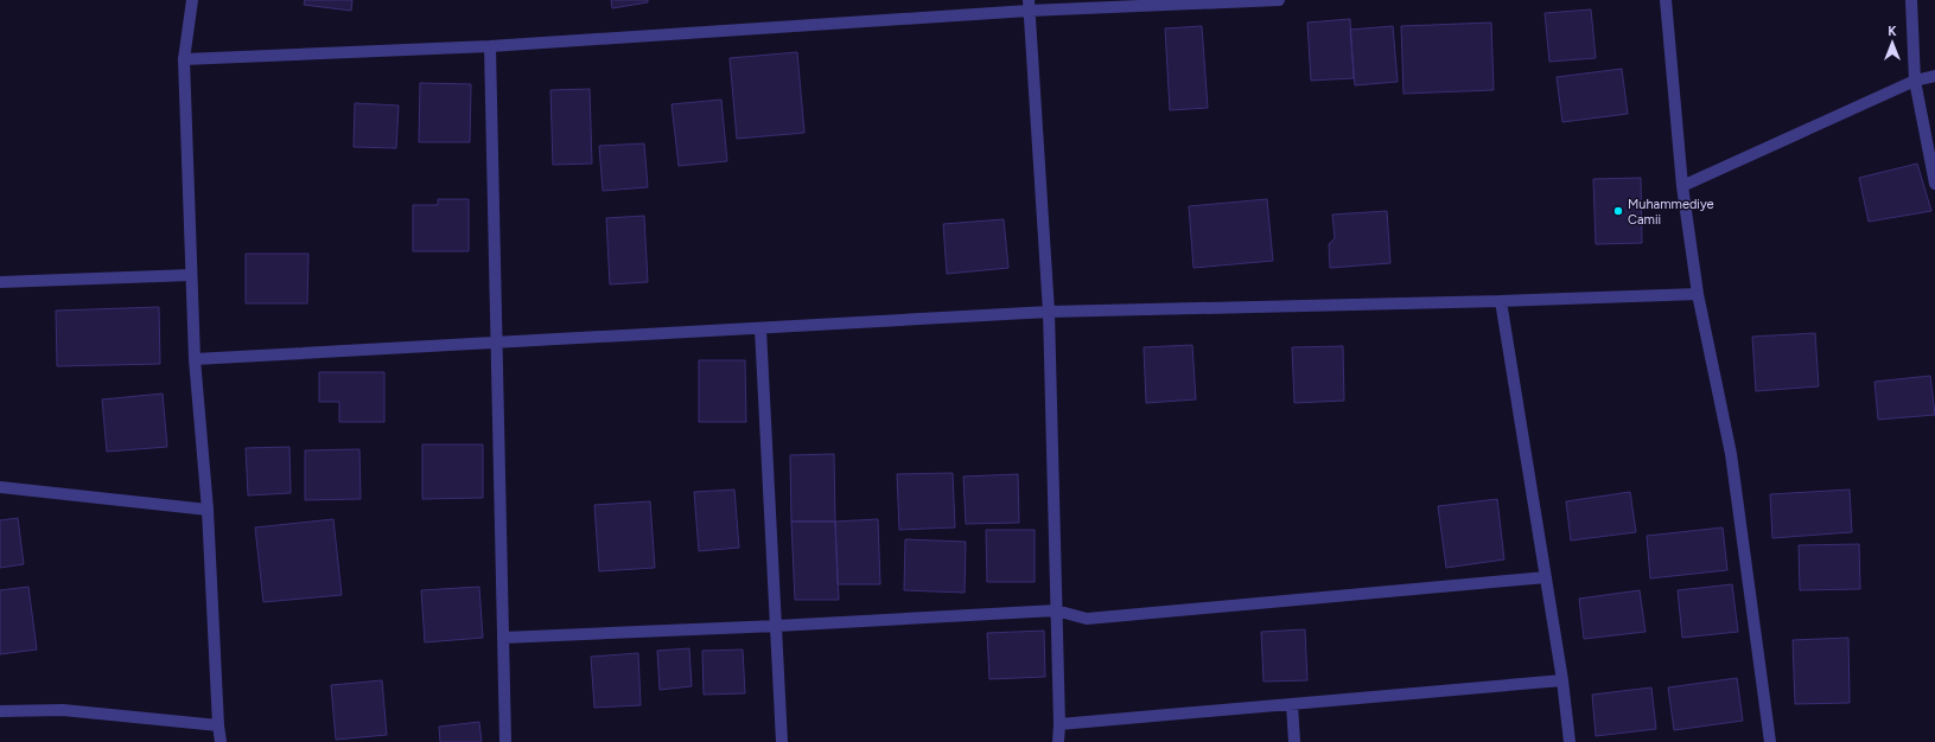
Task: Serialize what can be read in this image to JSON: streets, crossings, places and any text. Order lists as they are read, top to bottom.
{
  "places": ["Muhammediye Camii"],
  "north": "top"
}
